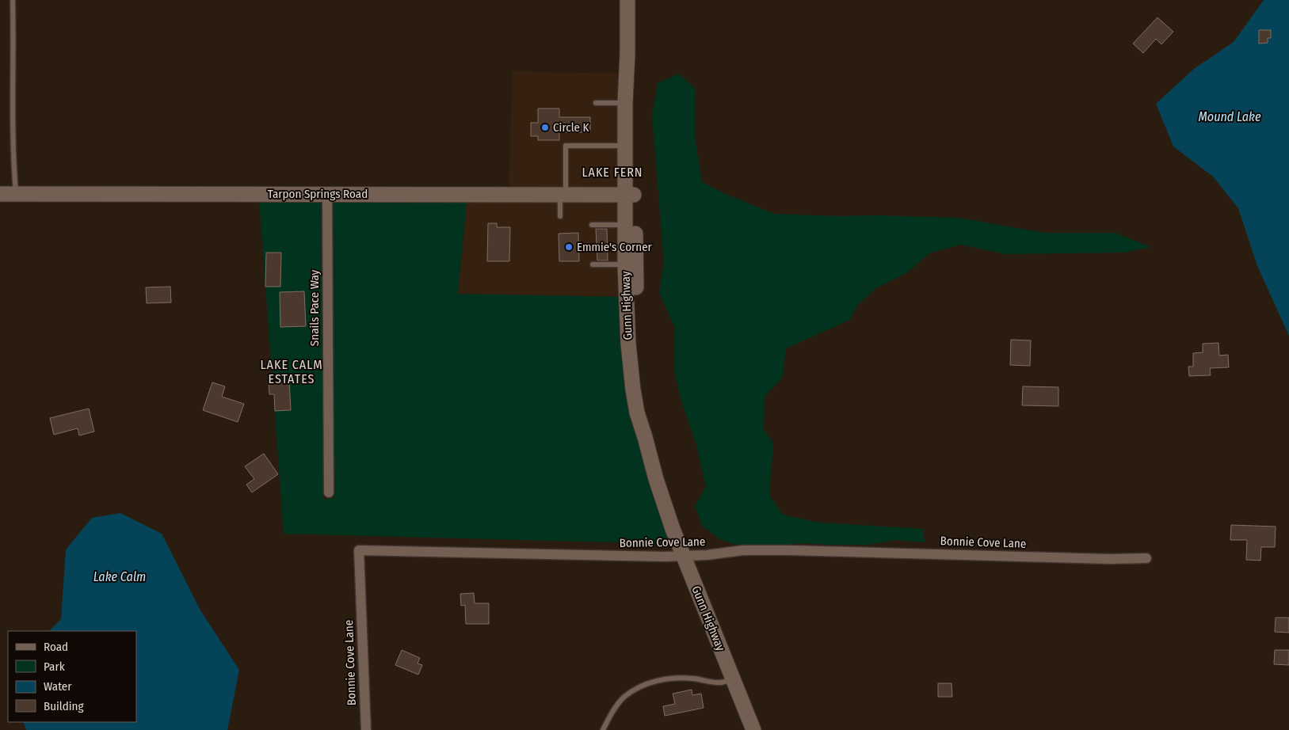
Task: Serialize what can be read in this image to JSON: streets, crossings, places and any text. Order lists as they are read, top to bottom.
{
  "streets": {
    "main road": ["Tarpon Springs Road", "Gunn Highway"],
    "street": ["Snails Pace Way", "Bonnie Cove Lane"]
  },
  "crossings": [
    ["Tarpon Springs Road", "Gunn Highway"],
    ["Tarpon Springs Road", "Snails Pace Way"],
    ["Gunn Highway", "Bonnie Cove Lane"]
  ],
  "districts": ["LAKE FERN", "LAKE CALM ESTATES"],
  "water": ["Mound Lake", "Lake Calm"],
  "places": ["Circle K", "Emmie's Corner"],
  "legend": [
    "Road",
    "Park",
    "Water",
    "Building"
  ]
}
